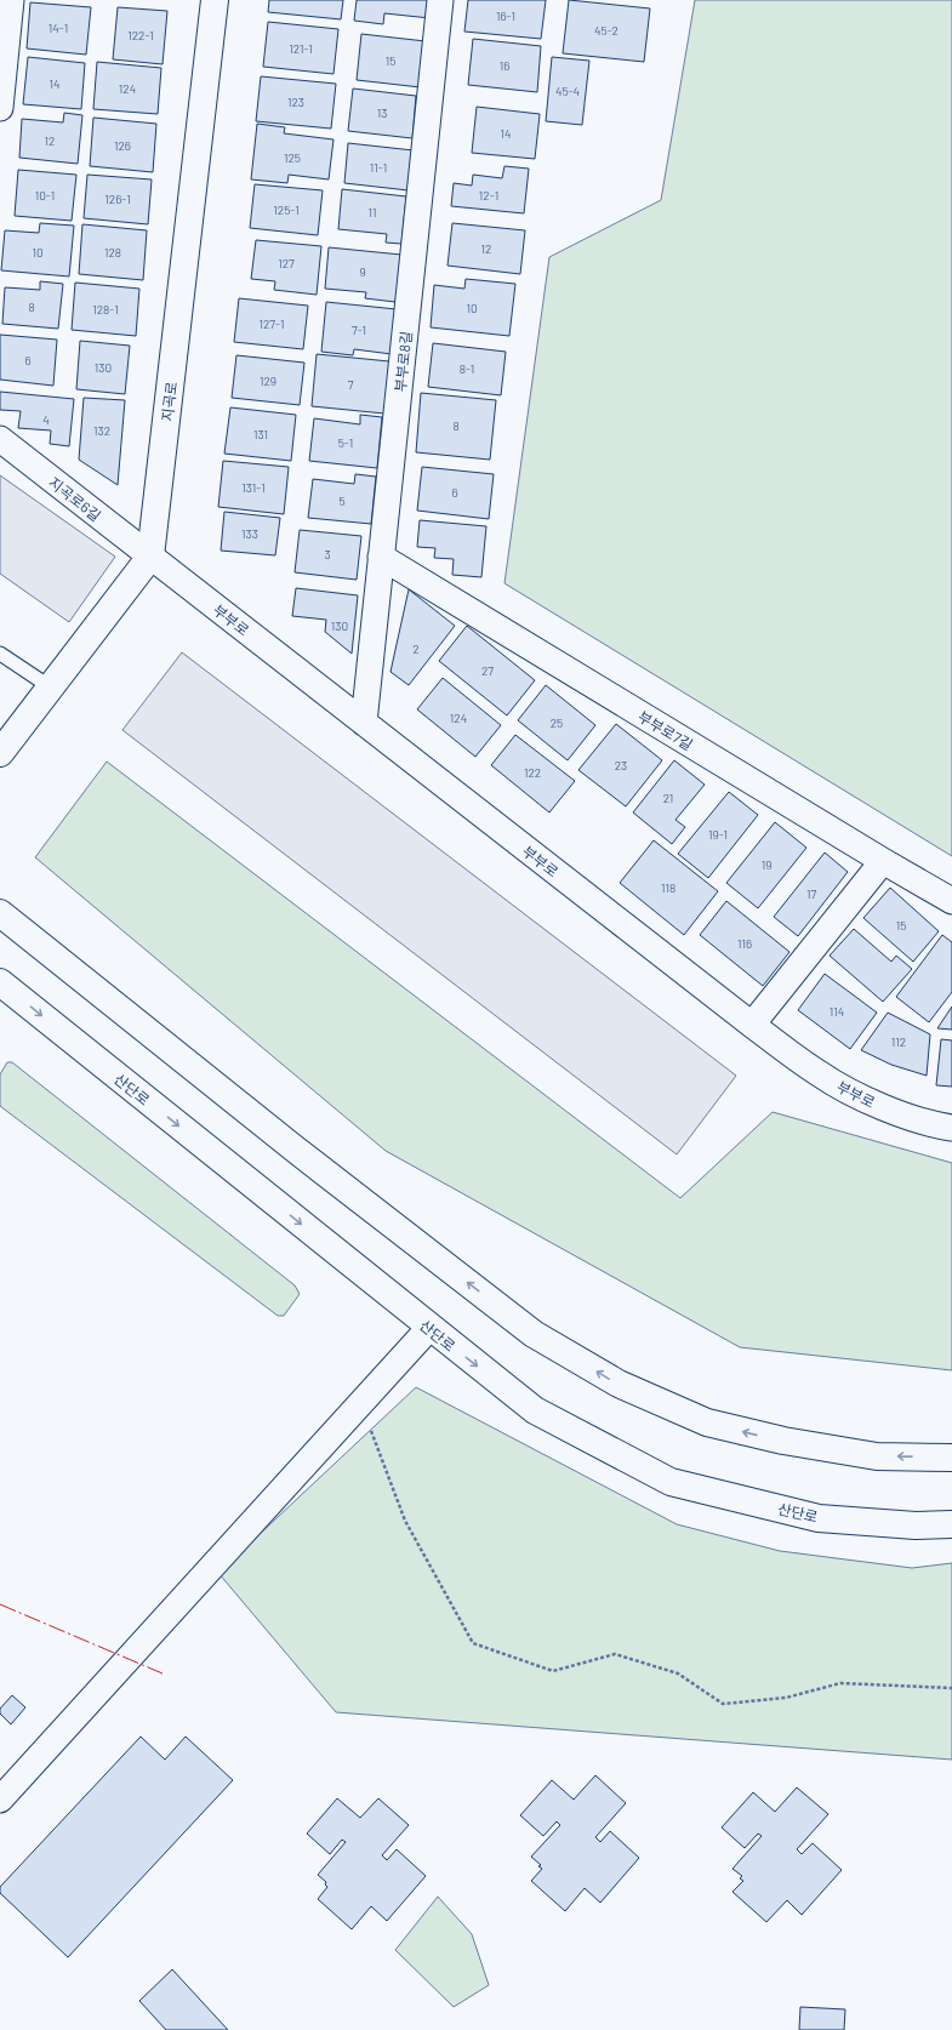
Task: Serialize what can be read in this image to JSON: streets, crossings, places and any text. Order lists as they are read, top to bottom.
{
  "streets": {
    "main road": ["지곡로", "산단로"],
    "street": [
      "부부로8길",
      "지곡로6길",
      "부부로",
      "부부로7길"
    ]
  },
  "crossings": [
    ["부부로8길", "부부로"],
    ["부부로8길", "부부로7길"],
    ["지곡로", "지곡로6길"],
    ["지곡로", "부부로"],
    ["지곡로6길", "부부로"]
  ],
  "house_numbers": [
    "16-1",
    "14-1",
    "45-2",
    "122-1",
    "121-1",
    "15",
    "16",
    "14",
    "124",
    "45-4",
    "123",
    "13",
    "14",
    "12",
    "126",
    "125",
    "11-1",
    "10-1",
    "12-1",
    "126-1",
    "125-1",
    "11",
    "12",
    "10",
    "128",
    "127",
    "9",
    "8",
    "10",
    "128-1",
    "127-1",
    "7-1",
    "6",
    "130",
    "8-1",
    "129",
    "7",
    "4",
    "8",
    "132",
    "131",
    "5-1",
    "131-1",
    "6",
    "5",
    "133",
    "3",
    "130",
    "2",
    "27",
    "124",
    "25",
    "23",
    "122",
    "21",
    "19-1",
    "19",
    "118",
    "17",
    "15",
    "116",
    "114",
    "112"
  ]
}
